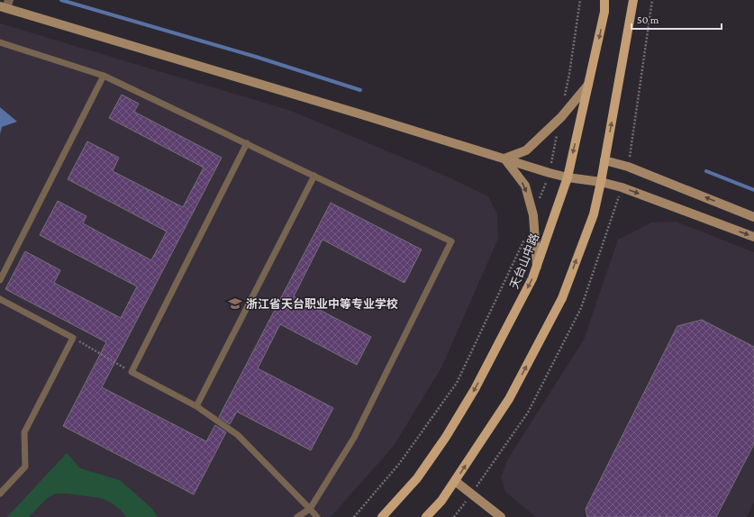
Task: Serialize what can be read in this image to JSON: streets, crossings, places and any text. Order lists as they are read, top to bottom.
{
  "streets": {
    "main road": ["天台山中路"]
  },
  "places": {
    "school or university": ["浙江省天台职业中等专业学校"]
  },
  "scale_bar": "50 m"
}
